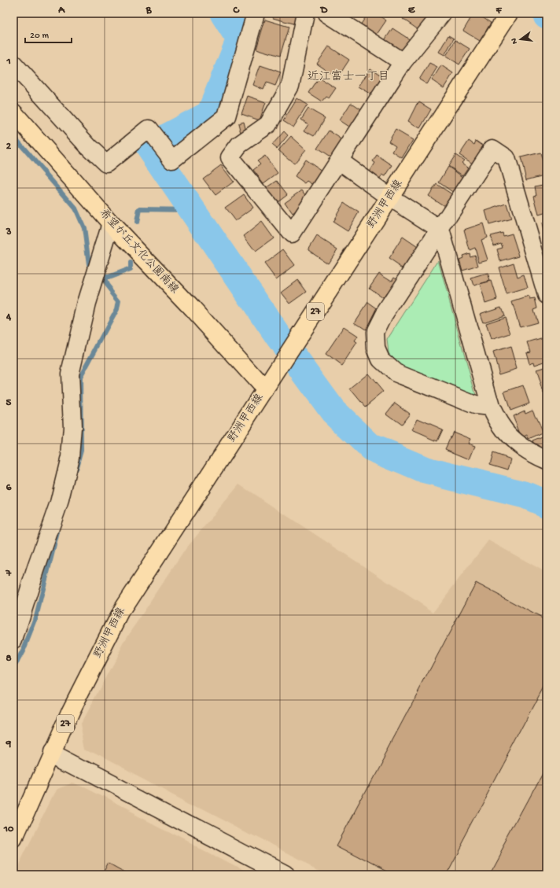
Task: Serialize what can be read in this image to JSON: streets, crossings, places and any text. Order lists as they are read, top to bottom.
{
  "streets": {
    "main road": ["野洲甲西線", "希望が丘文化公園南線", "27"]
  },
  "crossings": [
    ["野洲甲西線", "希望が丘文化公園南線"]
  ],
  "districts": ["近江富士一丁目"],
  "scale_bar": "20 m",
  "north": "left",
  "grid": {
    "columns": [
      "A",
      "B",
      "C",
      "D",
      "E",
      "F"
    ],
    "rows": [
      "1",
      "2",
      "3",
      "4",
      "5",
      "6",
      "7",
      "8",
      "9",
      "10"
    ]
  }
}
